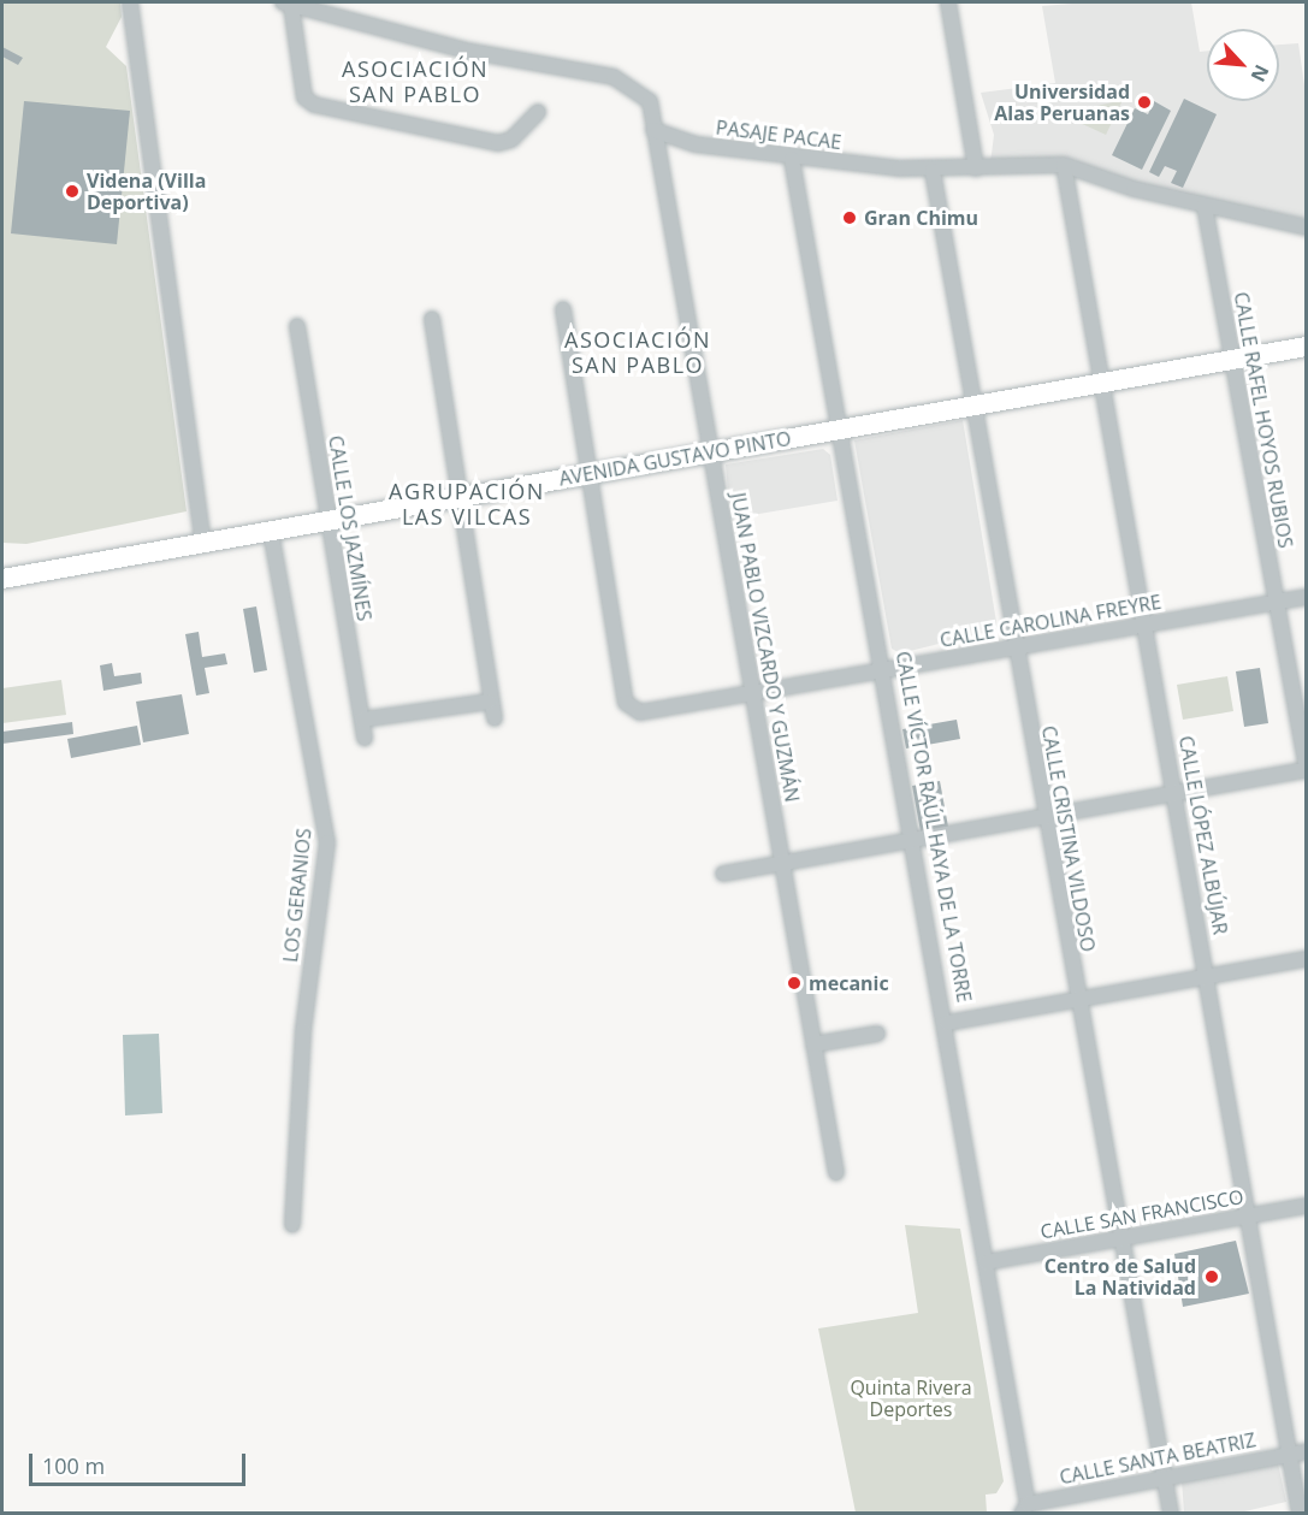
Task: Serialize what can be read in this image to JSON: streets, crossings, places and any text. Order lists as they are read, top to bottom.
{
  "streets": {
    "main road": ["AVENIDA GUSTAVO PINTO"],
    "street": [
      "PASAJE PACAE",
      "CALLE RAFEL HOYOS RUBIOS",
      "CALLE LOS JAZMÍNES",
      "CALLE CAROLINA FREYRE",
      "JUAN PABLO VIZCARDO Y GUZMÁN",
      "CALLE VÍCTOR RAÚL HAYA DE LA TORRE",
      "CALLE LÓPEZ ALBÚJAR",
      "CALLE CRISTINA VILDOSO",
      "LOS GERANIOS",
      "CALLE SAN FRANCISCO",
      "CALLE SANTA BEATRIZ"
    ]
  },
  "crossings": [
    ["PASAJE PACAE", "CALLE RAFEL HOYOS RUBIOS"],
    ["PASAJE PACAE", "JUAN PABLO VIZCARDO Y GUZMÁN"],
    ["PASAJE PACAE", "CALLE VÍCTOR RAÚL HAYA DE LA TORRE"],
    ["PASAJE PACAE", "CALLE LÓPEZ ALBÚJAR"],
    ["PASAJE PACAE", "CALLE CRISTINA VILDOSO"],
    ["CALLE RAFEL HOYOS RUBIOS", "AVENIDA GUSTAVO PINTO"],
    ["CALLE RAFEL HOYOS RUBIOS", "CALLE CAROLINA FREYRE"],
    ["AVENIDA GUSTAVO PINTO", "CALLE LOS JAZMÍNES"],
    ["AVENIDA GUSTAVO PINTO", "CALLE CAROLINA FREYRE"],
    ["AVENIDA GUSTAVO PINTO", "JUAN PABLO VIZCARDO Y GUZMÁN"],
    ["AVENIDA GUSTAVO PINTO", "CALLE VÍCTOR RAÚL HAYA DE LA TORRE"],
    ["AVENIDA GUSTAVO PINTO", "CALLE LÓPEZ ALBÚJAR"],
    ["AVENIDA GUSTAVO PINTO", "CALLE CRISTINA VILDOSO"],
    ["AVENIDA GUSTAVO PINTO", "LOS GERANIOS"],
    ["CALLE CAROLINA FREYRE", "JUAN PABLO VIZCARDO Y GUZMÁN"],
    ["CALLE CAROLINA FREYRE", "CALLE VÍCTOR RAÚL HAYA DE LA TORRE"],
    ["CALLE CAROLINA FREYRE", "CALLE LÓPEZ ALBÚJAR"],
    ["CALLE CAROLINA FREYRE", "CALLE CRISTINA VILDOSO"],
    ["CALLE VÍCTOR RAÚL HAYA DE LA TORRE", "CALLE SAN FRANCISCO"],
    ["CALLE VÍCTOR RAÚL HAYA DE LA TORRE", "CALLE SANTA BEATRIZ"],
    ["CALLE LÓPEZ ALBÚJAR", "CALLE SAN FRANCISCO"],
    ["CALLE LÓPEZ ALBÚJAR", "CALLE SANTA BEATRIZ"],
    ["CALLE CRISTINA VILDOSO", "CALLE SAN FRANCISCO"],
    ["CALLE CRISTINA VILDOSO", "CALLE SANTA BEATRIZ"]
  ],
  "districts": ["ASOCIACIÓN SAN PABLO", "ASOCIACIÓN SAN PABLO", "AGRUPACIÓN LAS VILCAS"],
  "parks": ["Quinta Rivera Deportes"],
  "places": [
    "Universidad Alas Peruanas",
    "Videna (Villa Deportiva)",
    "Gran Chimu",
    "mecanic",
    "Centro de Salud La Natividad"
  ],
  "scale_bar": "100 m",
  "north": "bottom right"
}
